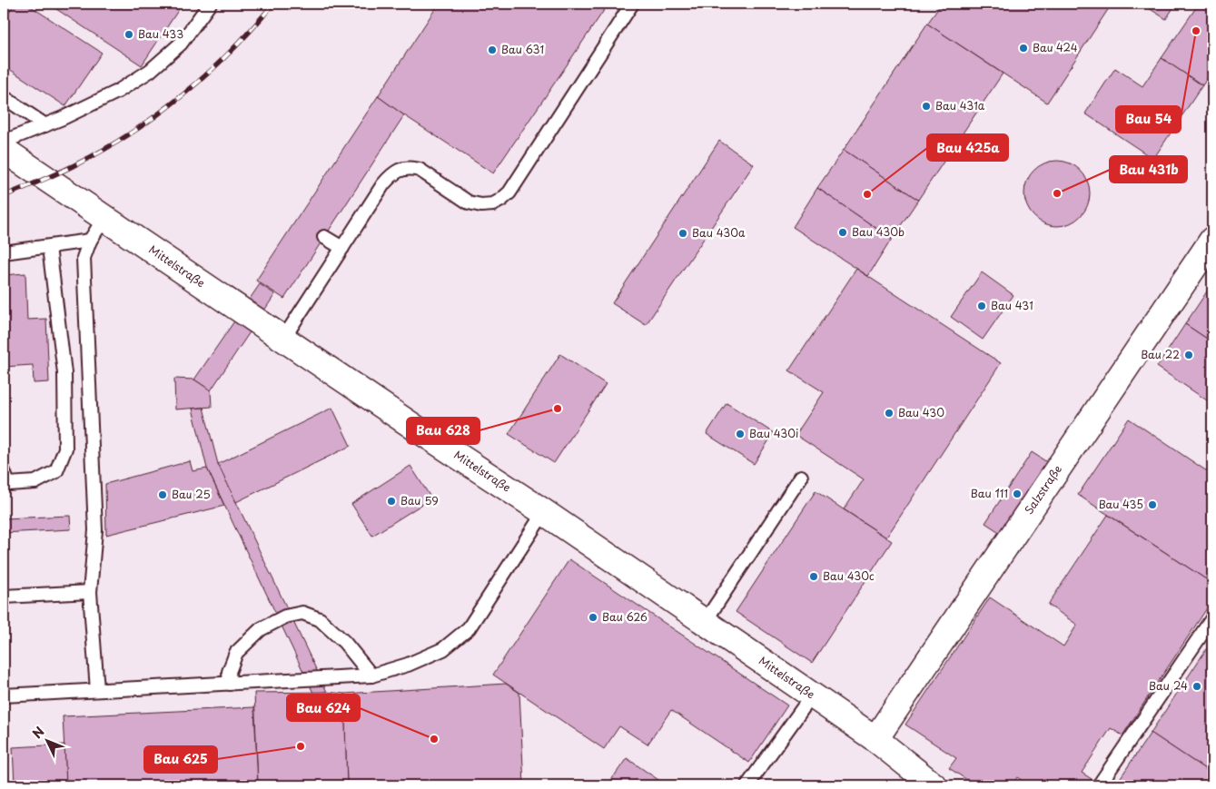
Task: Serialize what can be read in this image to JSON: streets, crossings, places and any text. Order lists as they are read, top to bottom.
{
  "streets": {
    "street": ["Mittelstraße", "Salzstraße"]
  },
  "crossings": [
    ["Mittelstraße", "Salzstraße"]
  ],
  "places": [
    "Bau 54",
    "Bau 433",
    "Bau 424",
    "Bau 631",
    "Bau 431a",
    "Bau 431b",
    "Bau 425a",
    "Bau 430b",
    "Bau 430a",
    "Bau 431",
    "Bau 22",
    "Bau 628",
    "Bau 430",
    "Bau 430i",
    "Bau 111",
    "Bau 25",
    "Bau 59",
    "Bau 435",
    "Bau 430c",
    "Bau 626",
    "Bau 24",
    "Bau 624",
    "Bau 625"
  ],
  "north": "top left"
}
